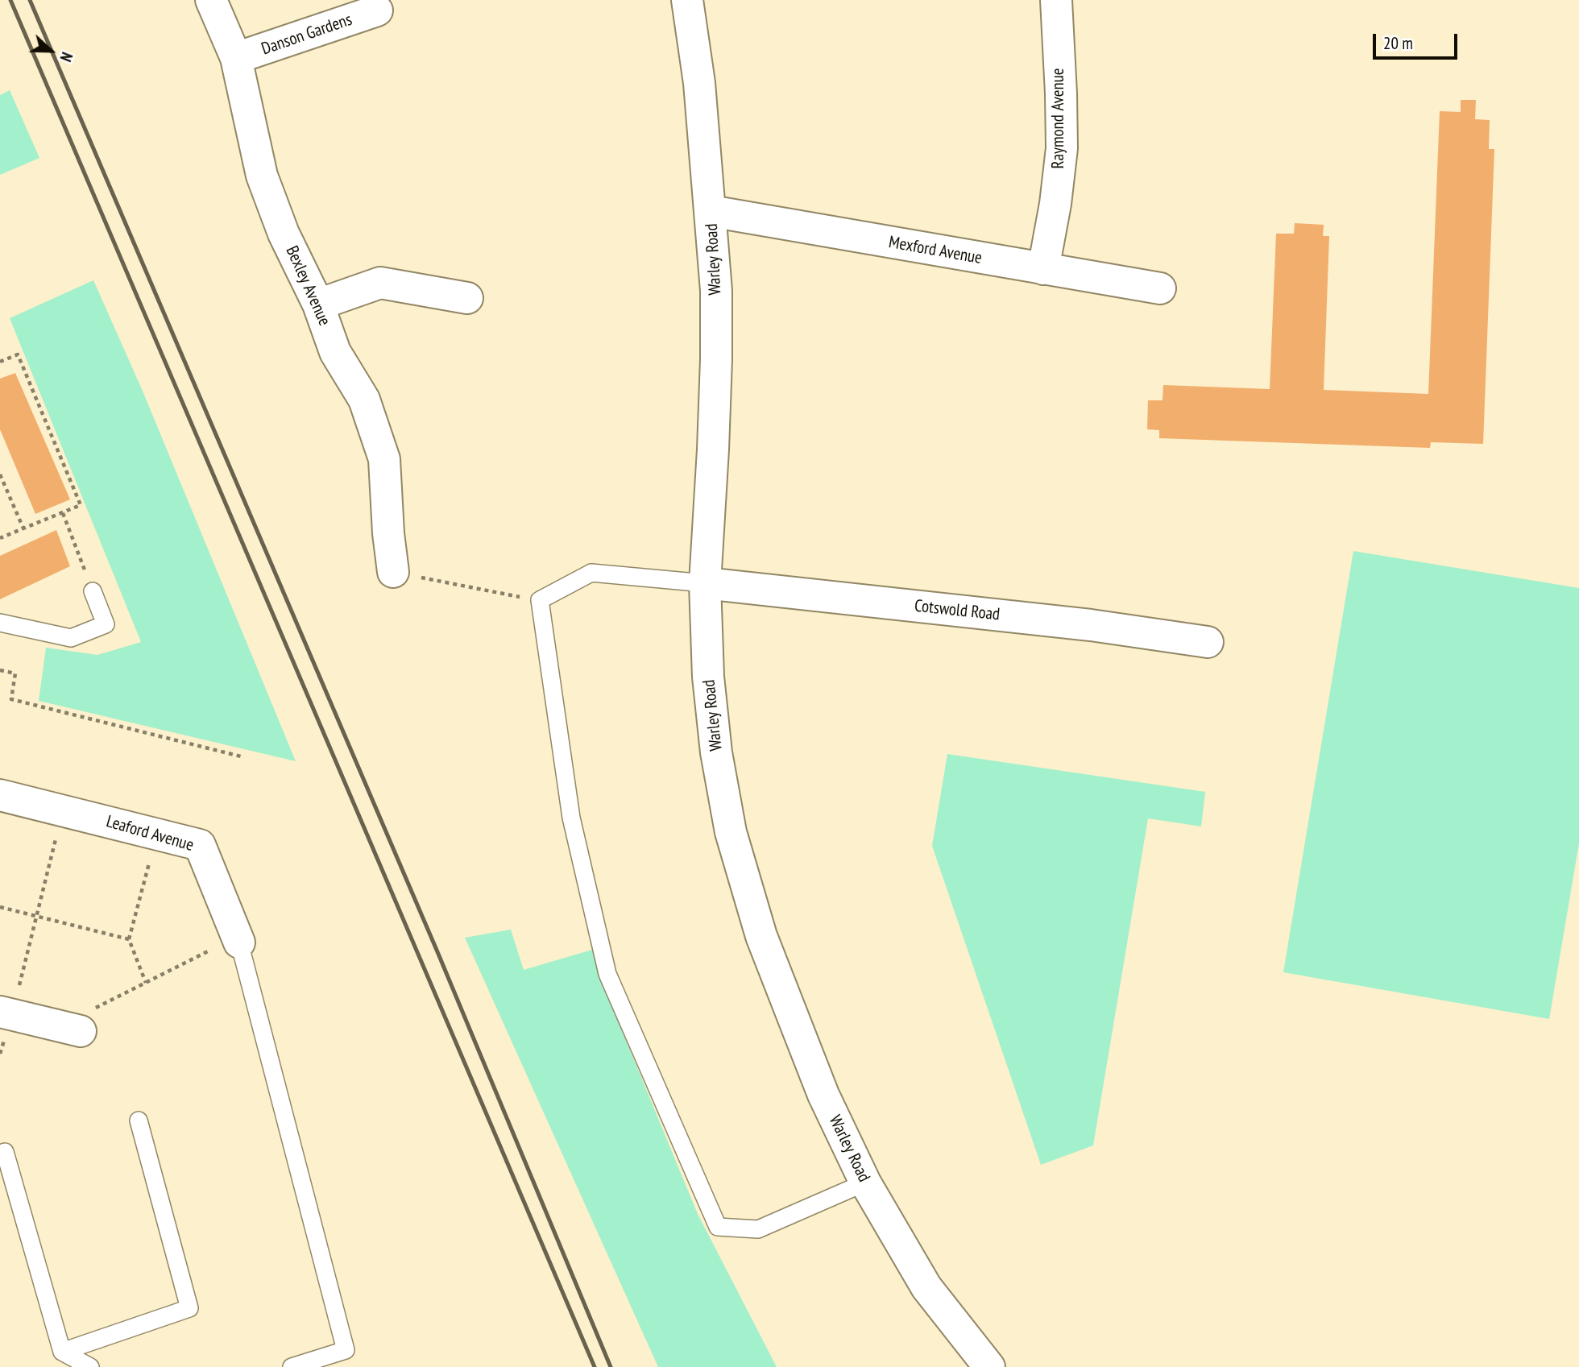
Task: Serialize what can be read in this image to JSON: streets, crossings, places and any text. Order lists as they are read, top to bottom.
{
  "streets": {
    "street": [
      "Danson Gardens",
      "Raymond Avenue",
      "Mexford Avenue",
      "Warley Road",
      "Bexley Avenue",
      "Cotswold Road",
      "Leaford Avenue"
    ]
  },
  "crossings": [
    ["Danson Gardens", "Bexley Avenue"],
    ["Raymond Avenue", "Mexford Avenue"],
    ["Mexford Avenue", "Warley Road"],
    ["Warley Road", "Cotswold Road"]
  ],
  "scale_bar": "20 m",
  "north": "right"
}
